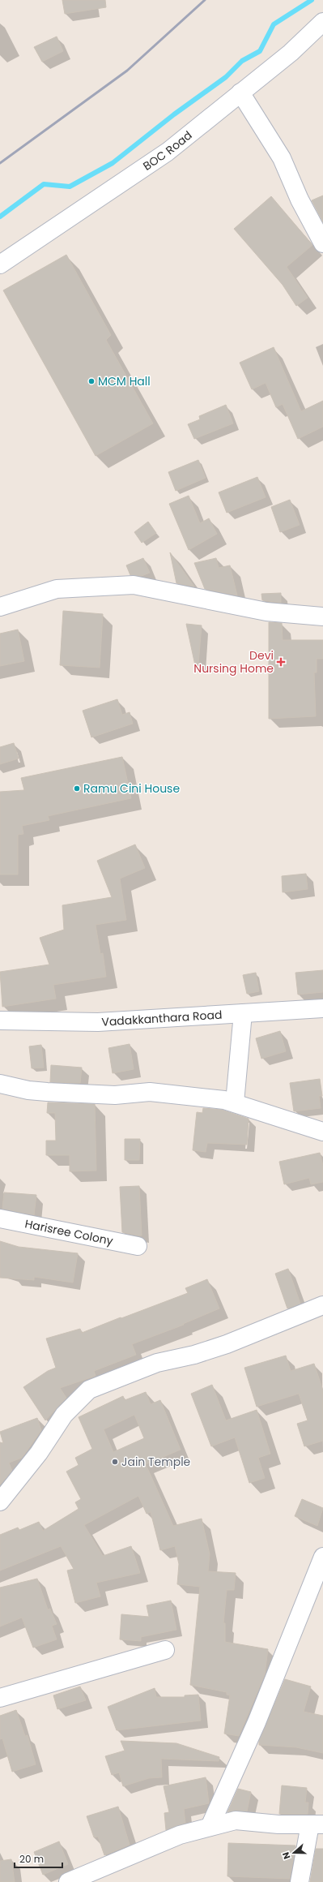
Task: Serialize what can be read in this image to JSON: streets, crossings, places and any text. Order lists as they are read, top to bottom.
{
  "streets": {
    "street": ["BOC Road", "Vadakkanthara Road", "Harisree Colony"]
  },
  "places": {
    "other": ["MCM Hall", "Ramu Cini House", "Jain Temple"],
    "health": ["Devi Nursing Home"]
  },
  "scale_bar": "20 m",
  "north": "left"
}
